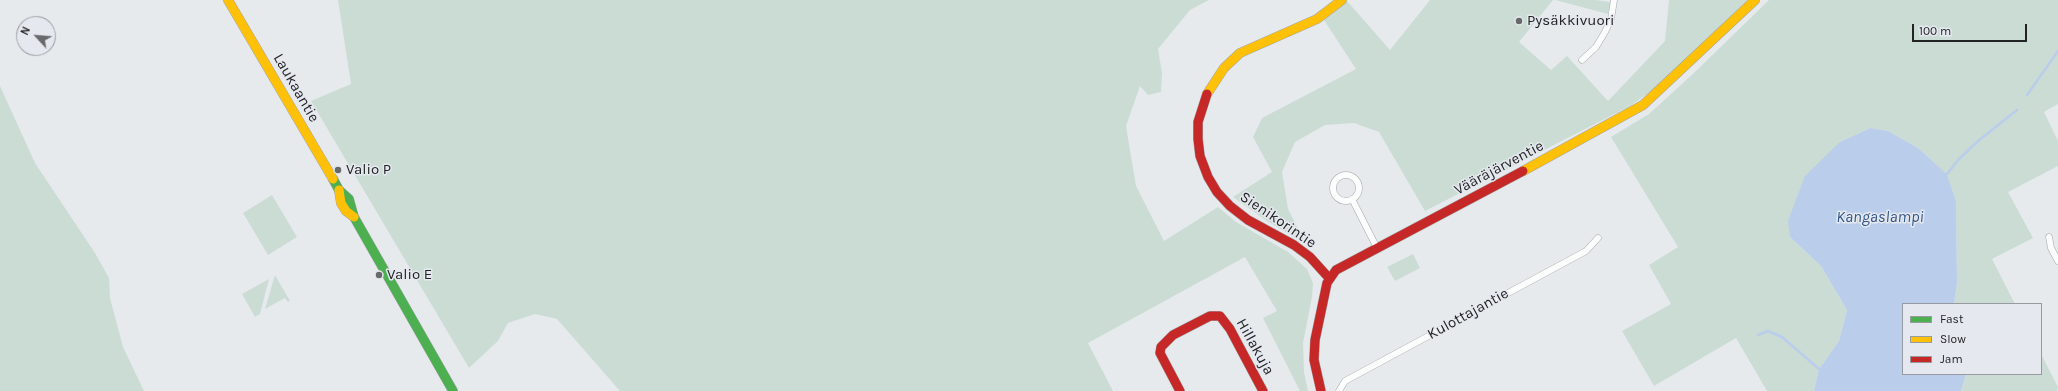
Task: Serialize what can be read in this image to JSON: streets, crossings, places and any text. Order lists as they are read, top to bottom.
{
  "streets": {
    "street": [
      "Laukaantie",
      "Vääräjärventie",
      "Sienikorintie",
      "Kulottajantie",
      "Hillakuja"
    ]
  },
  "crossings": [
    ["Vääräjärventie", "Sienikorintie"]
  ],
  "water": ["Kangaslampi"],
  "places": ["Pysäkkivuori", "Valio P", "Valio E"],
  "legend": ["Fast", "Slow", "Jam"],
  "scale_bar": "100 m",
  "north": "top left"
}
